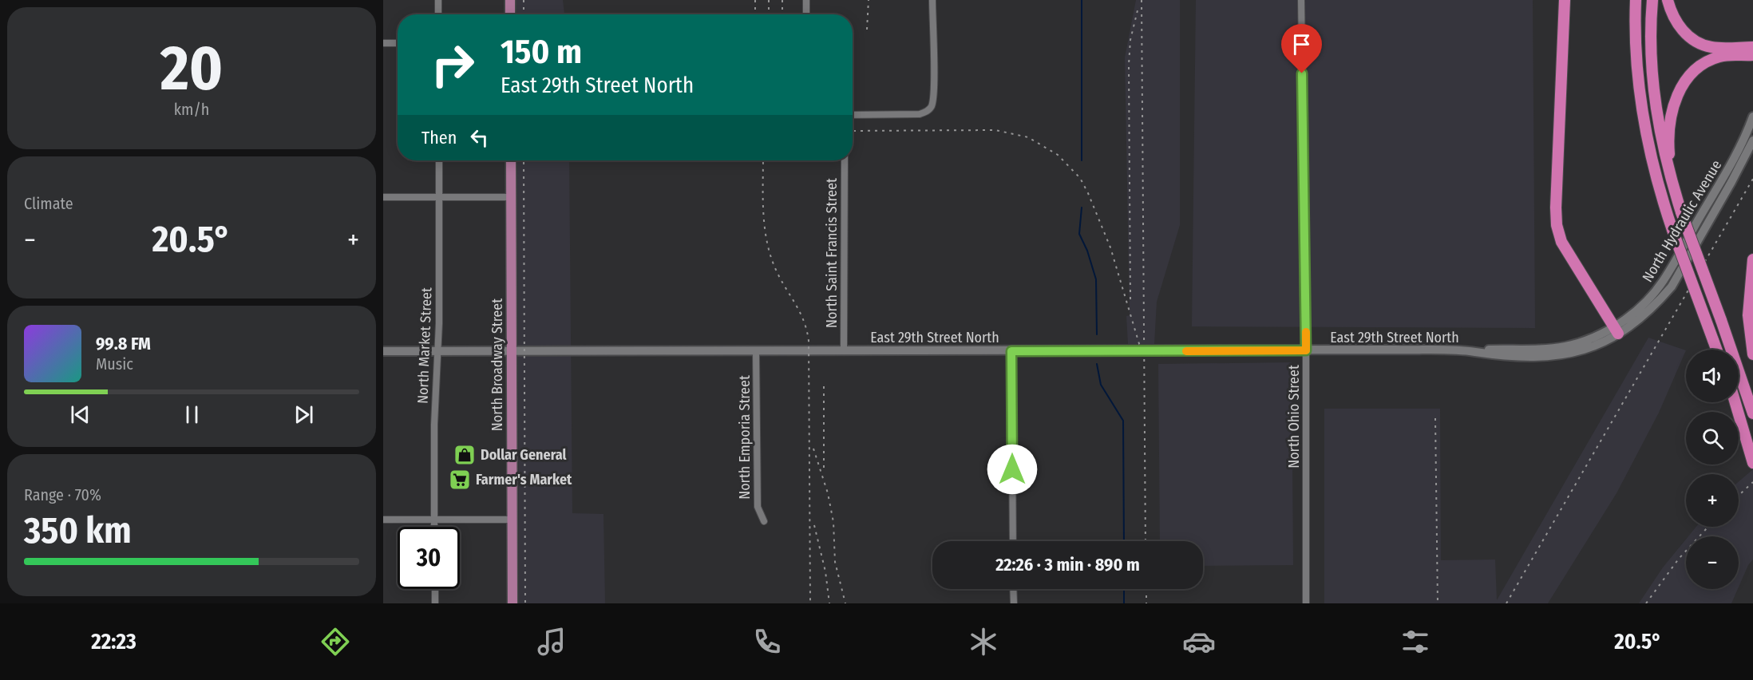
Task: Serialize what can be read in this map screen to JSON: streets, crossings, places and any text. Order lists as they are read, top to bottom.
{
  "streets": {
    "main road": ["North Broadway Street"],
    "street": [
      "North Hydraulic Avenue",
      "North Saint Francis Street",
      "East 29th Street North",
      "North Market Street",
      "North Ohio Street",
      "North Emporia Street"
    ]
  },
  "crossings": [
    ["North Hydraulic Avenue", "East 29th Street North"],
    ["North Saint Francis Street", "East 29th Street North"],
    ["East 29th Street North", "North Market Street"],
    ["East 29th Street North", "North Broadway Street"],
    ["East 29th Street North", "North Ohio Street"],
    ["East 29th Street North", "North Emporia Street"]
  ],
  "places": {
    "shop": ["Dollar General"],
    "supermarket": ["Farmer's Market"]
  },
  "page": {
    "tile": [
      ["20", "km/h"],
      "Climate",
      ["Range · 70%", "350 km"]
    ],
    "turn": ["150 m", "East 29th Street North"],
    "then": "Then",
    "heat": ["−", "20.5°", "+"],
    "song": ["99.8 FM", "Music"],
    "map_buttons": ["+", "−"],
    "limit": "30",
    "trip": "22:26 · 3 min · 890 m",
    "tabs": ["22:23", "20.5°"]
  }
}
